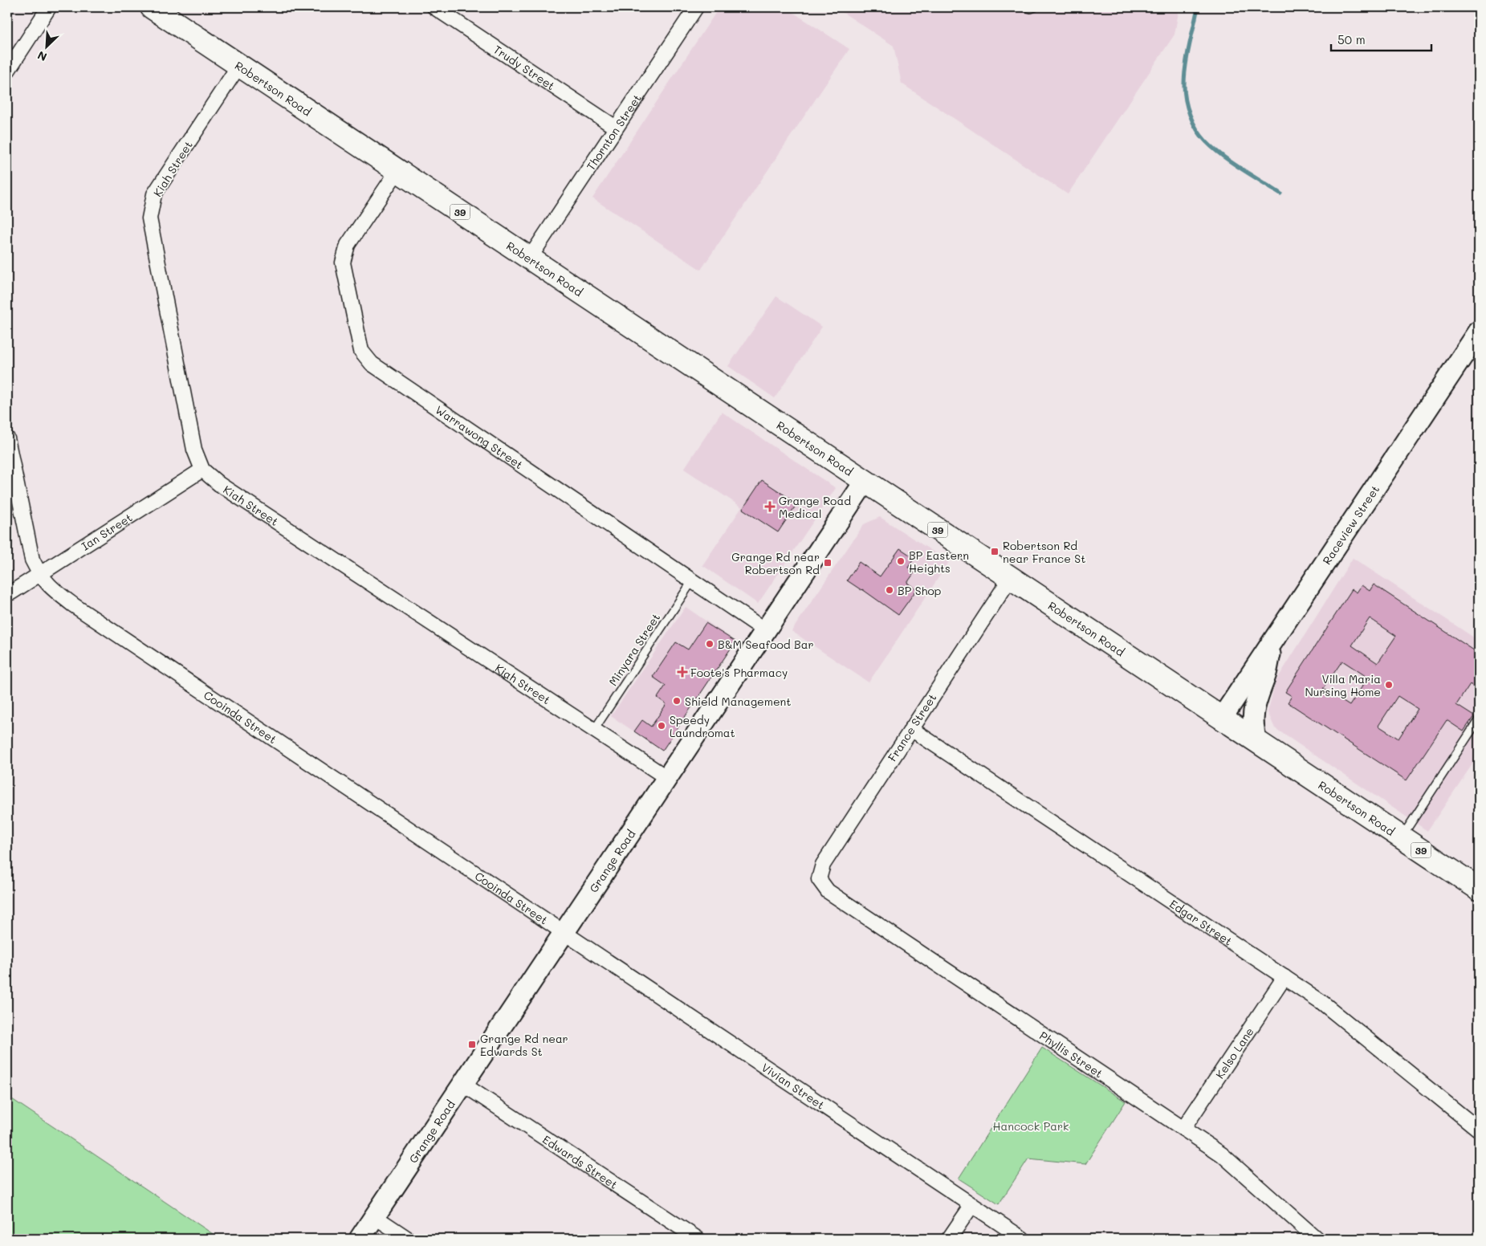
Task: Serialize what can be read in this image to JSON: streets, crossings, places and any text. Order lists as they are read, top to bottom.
{
  "streets": {
    "main road": [
      "Robertson Road",
      "39",
      "Raceview Street",
      "Grange Road"
    ],
    "street": [
      "Trudy Street",
      "Thornton Street",
      "Kiah Street",
      "Warrawong Street",
      "Ian Street",
      "Cooinda Street",
      "France Street",
      "Edgar Street",
      "Kelso Lane",
      "Phyllis Street",
      "Vivian Street",
      "Edwards Street"
    ],
    "lane": ["Minyara Street"]
  },
  "crossings": [
    ["Trudy Street", "Thornton Street"],
    ["Robertson Road", "Thornton Street"],
    ["Robertson Road", "Kiah Street"],
    ["Robertson Road", "Warrawong Street"],
    ["Robertson Road", "Raceview Street"],
    ["Robertson Road", "France Street"],
    ["Robertson Road", "Grange Road"],
    ["Kiah Street", "Ian Street"],
    ["Kiah Street", "Minyara Street"],
    ["Kiah Street", "Grange Road"],
    ["Warrawong Street", "Minyara Street"],
    ["Warrawong Street", "Grange Road"],
    ["Ian Street", "Cooinda Street"],
    ["Cooinda Street", "Grange Road"],
    ["Cooinda Street", "Vivian Street"],
    ["France Street", "Edgar Street"],
    ["France Street", "Phyllis Street"],
    ["Grange Road", "Vivian Street"],
    ["Grange Road", "Edwards Street"],
    ["Edgar Street", "Kelso Lane"],
    ["Kelso Lane", "Phyllis Street"]
  ],
  "parks": ["Hancock Park"],
  "places": {
    "health": ["Grange Road Medical", "Foote's Pharmacy"],
    "transit": ["Robertson Rd near France St", "Grange Rd near Robertson Rd", "Grange Rd near Edwards St"],
    "other": [
      "BP Eastern Heights",
      "BP Shop",
      "B&M Seafood Bar",
      "Villa Maria Nursing Home",
      "Shield Management",
      "Speedy Laundromat"
    ]
  },
  "scale_bar": "50 m",
  "north": "bottom left"
}
